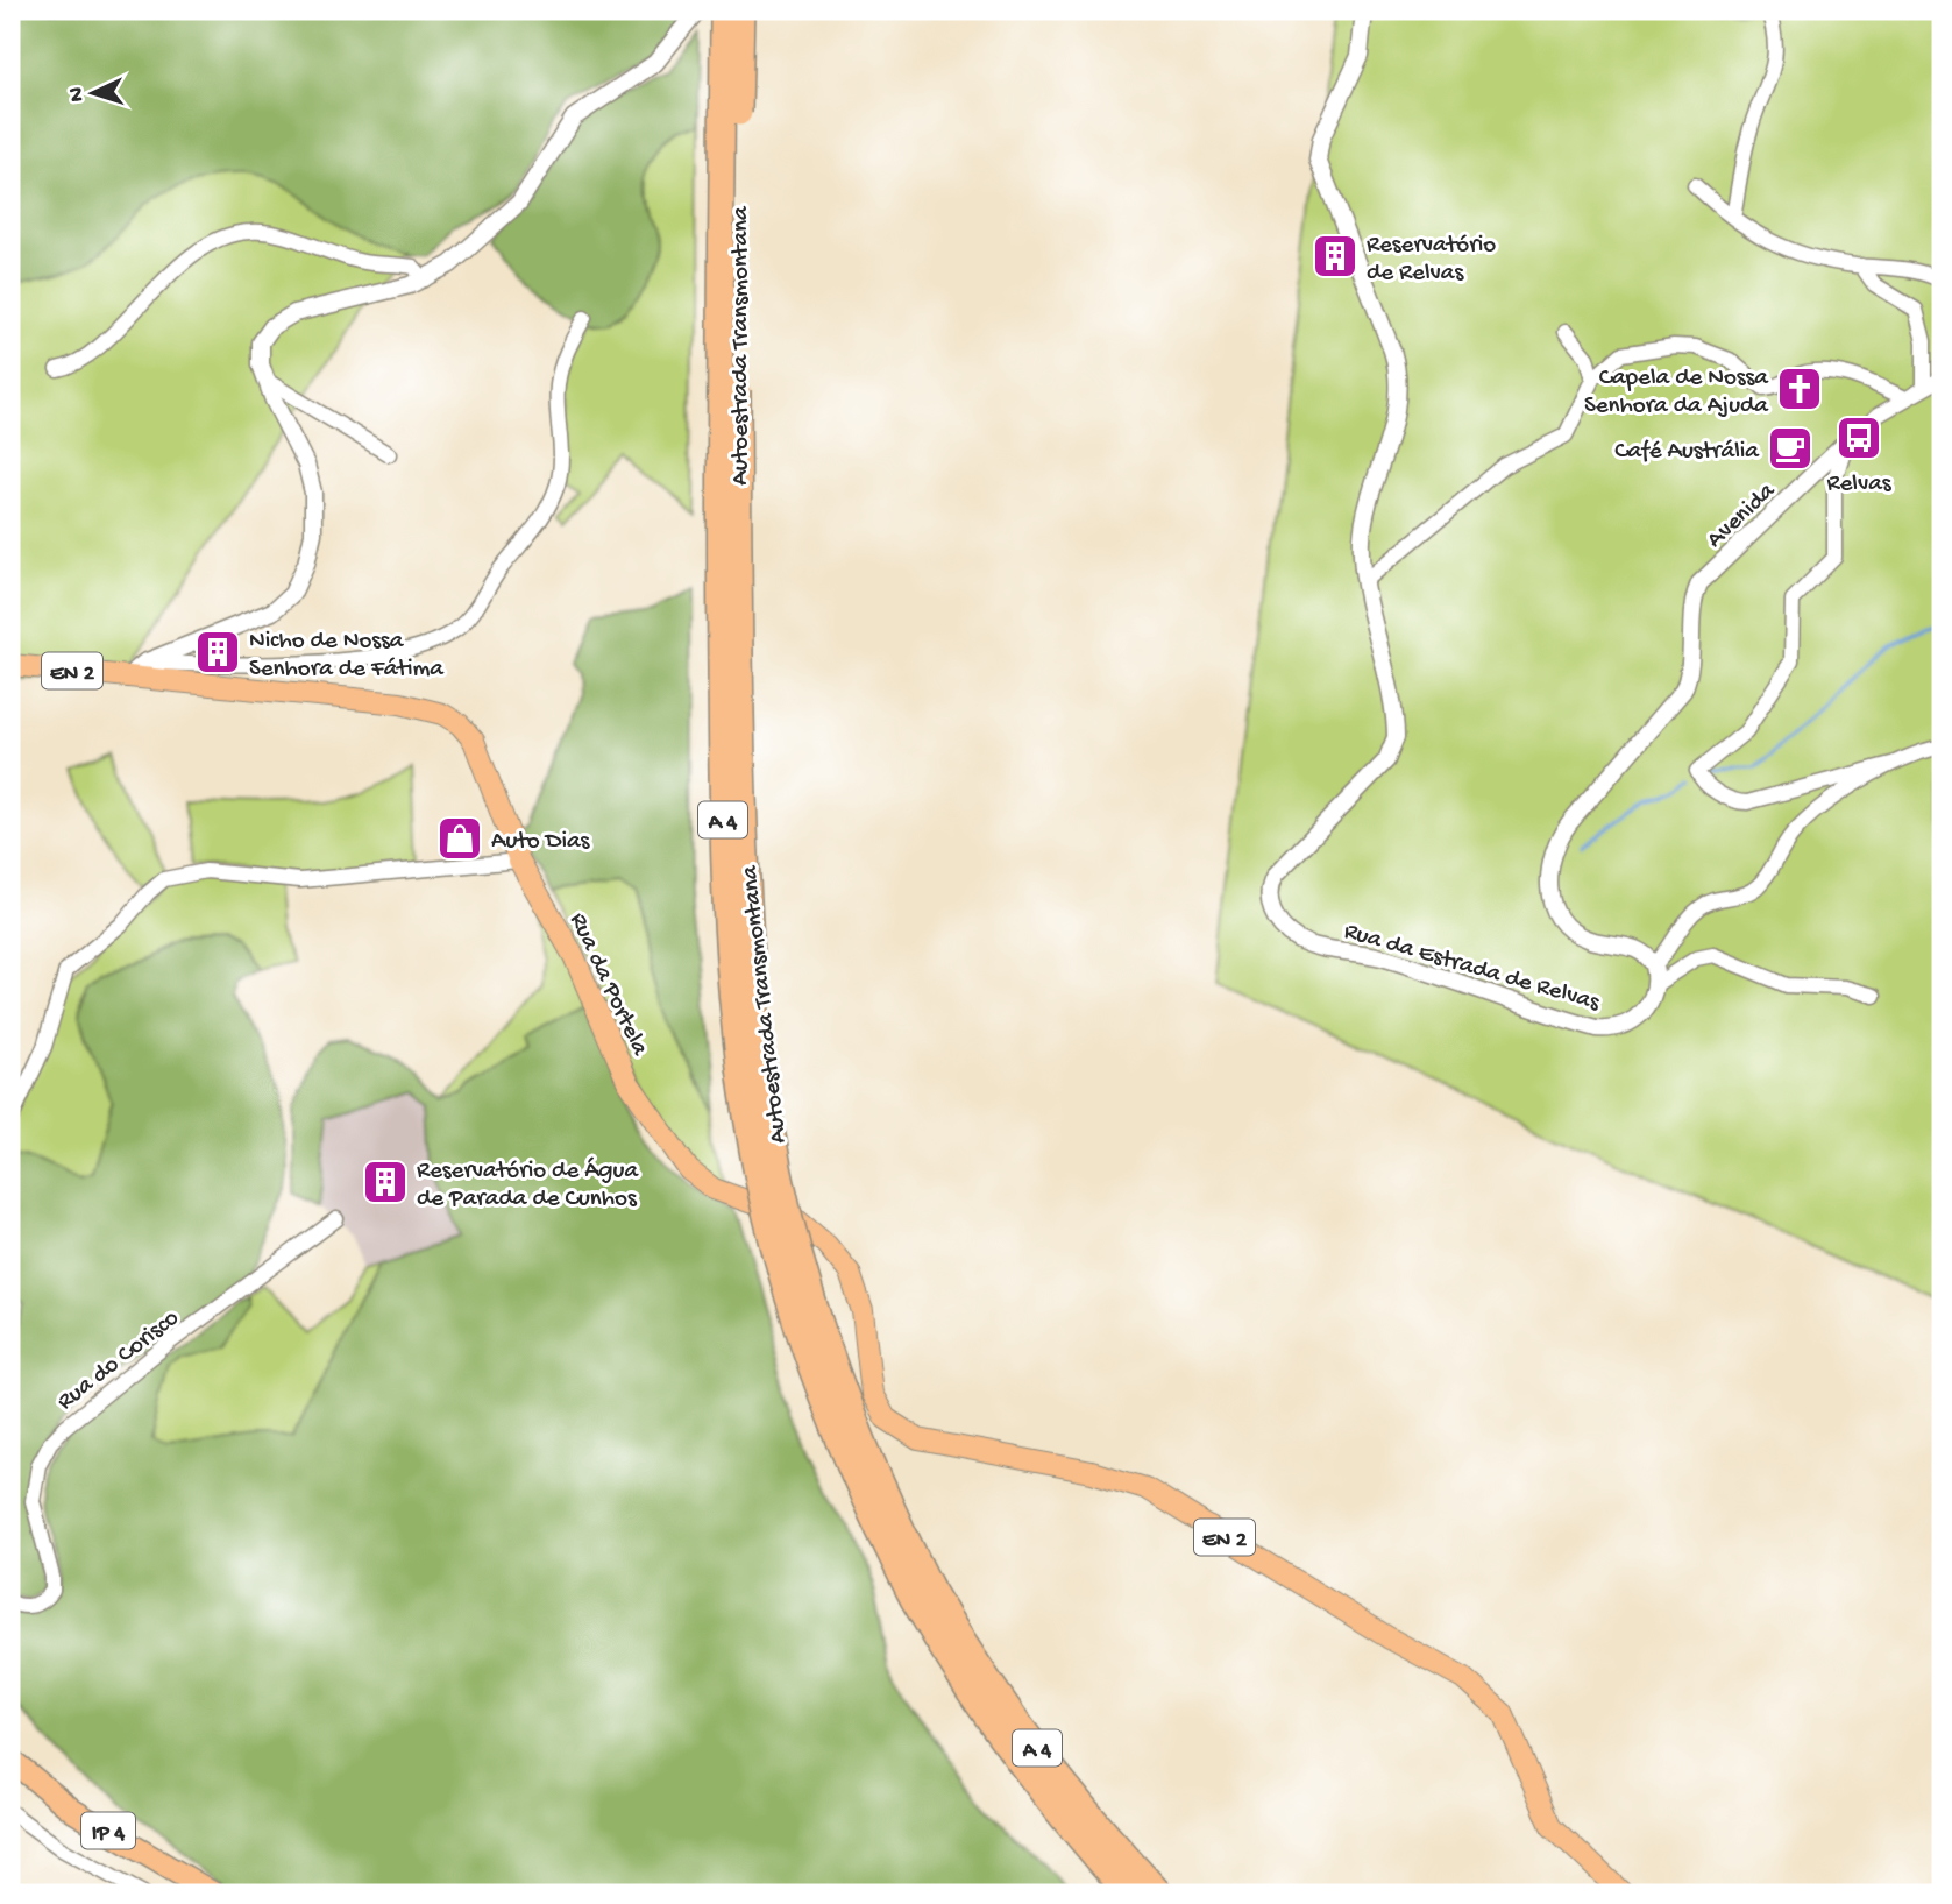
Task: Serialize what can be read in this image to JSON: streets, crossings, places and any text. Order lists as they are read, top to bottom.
{
  "streets": {
    "highway": ["Autoestrada Transmontana", "A 4", "IP 4"],
    "main road": ["EN 2", "Rua da Portela"],
    "street": ["Avenida", "Rua da Estrada de Relvas", "Rua do Corisco"]
  },
  "places": {
    "building": ["Reservatório de Relvas", "Nicho de Nossa Senhora de Fátima", "Reservatório de Água de Parada de Cunhos"],
    "church": ["Capela de Nossa Senhora da Ajuda"],
    "bus stop": ["Relvas"],
    "cafe": ["Café Austrália"],
    "shop": ["Auto Dias"]
  },
  "north": "left"
}
